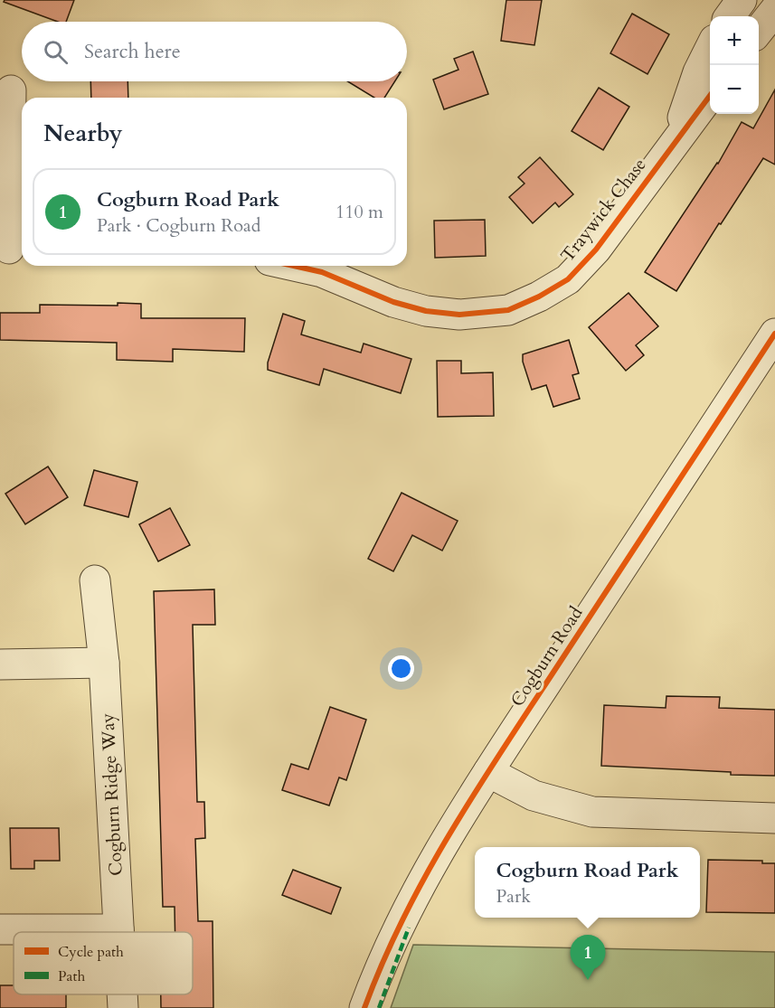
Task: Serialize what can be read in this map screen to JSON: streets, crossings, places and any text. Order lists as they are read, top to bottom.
{
  "streets": {
    "street": ["Traywick Chase", "Cogburn Road", "Cogburn Ridge Way"]
  },
  "legend": ["Cycle path", "Path"],
  "page": {
    "map_buttons": ["+", "−"],
    "search": "Search here",
    "heading": "Nearby",
    "list": [
      {
        "mark": "1",
        "name": "Cogburn Road Park",
        "note": "Park · Cogburn Road",
        "value": "110 m"
      }
    ],
    "popup": ["Cogburn Road Park", "Park"],
    "pins": "1"
  }
}
